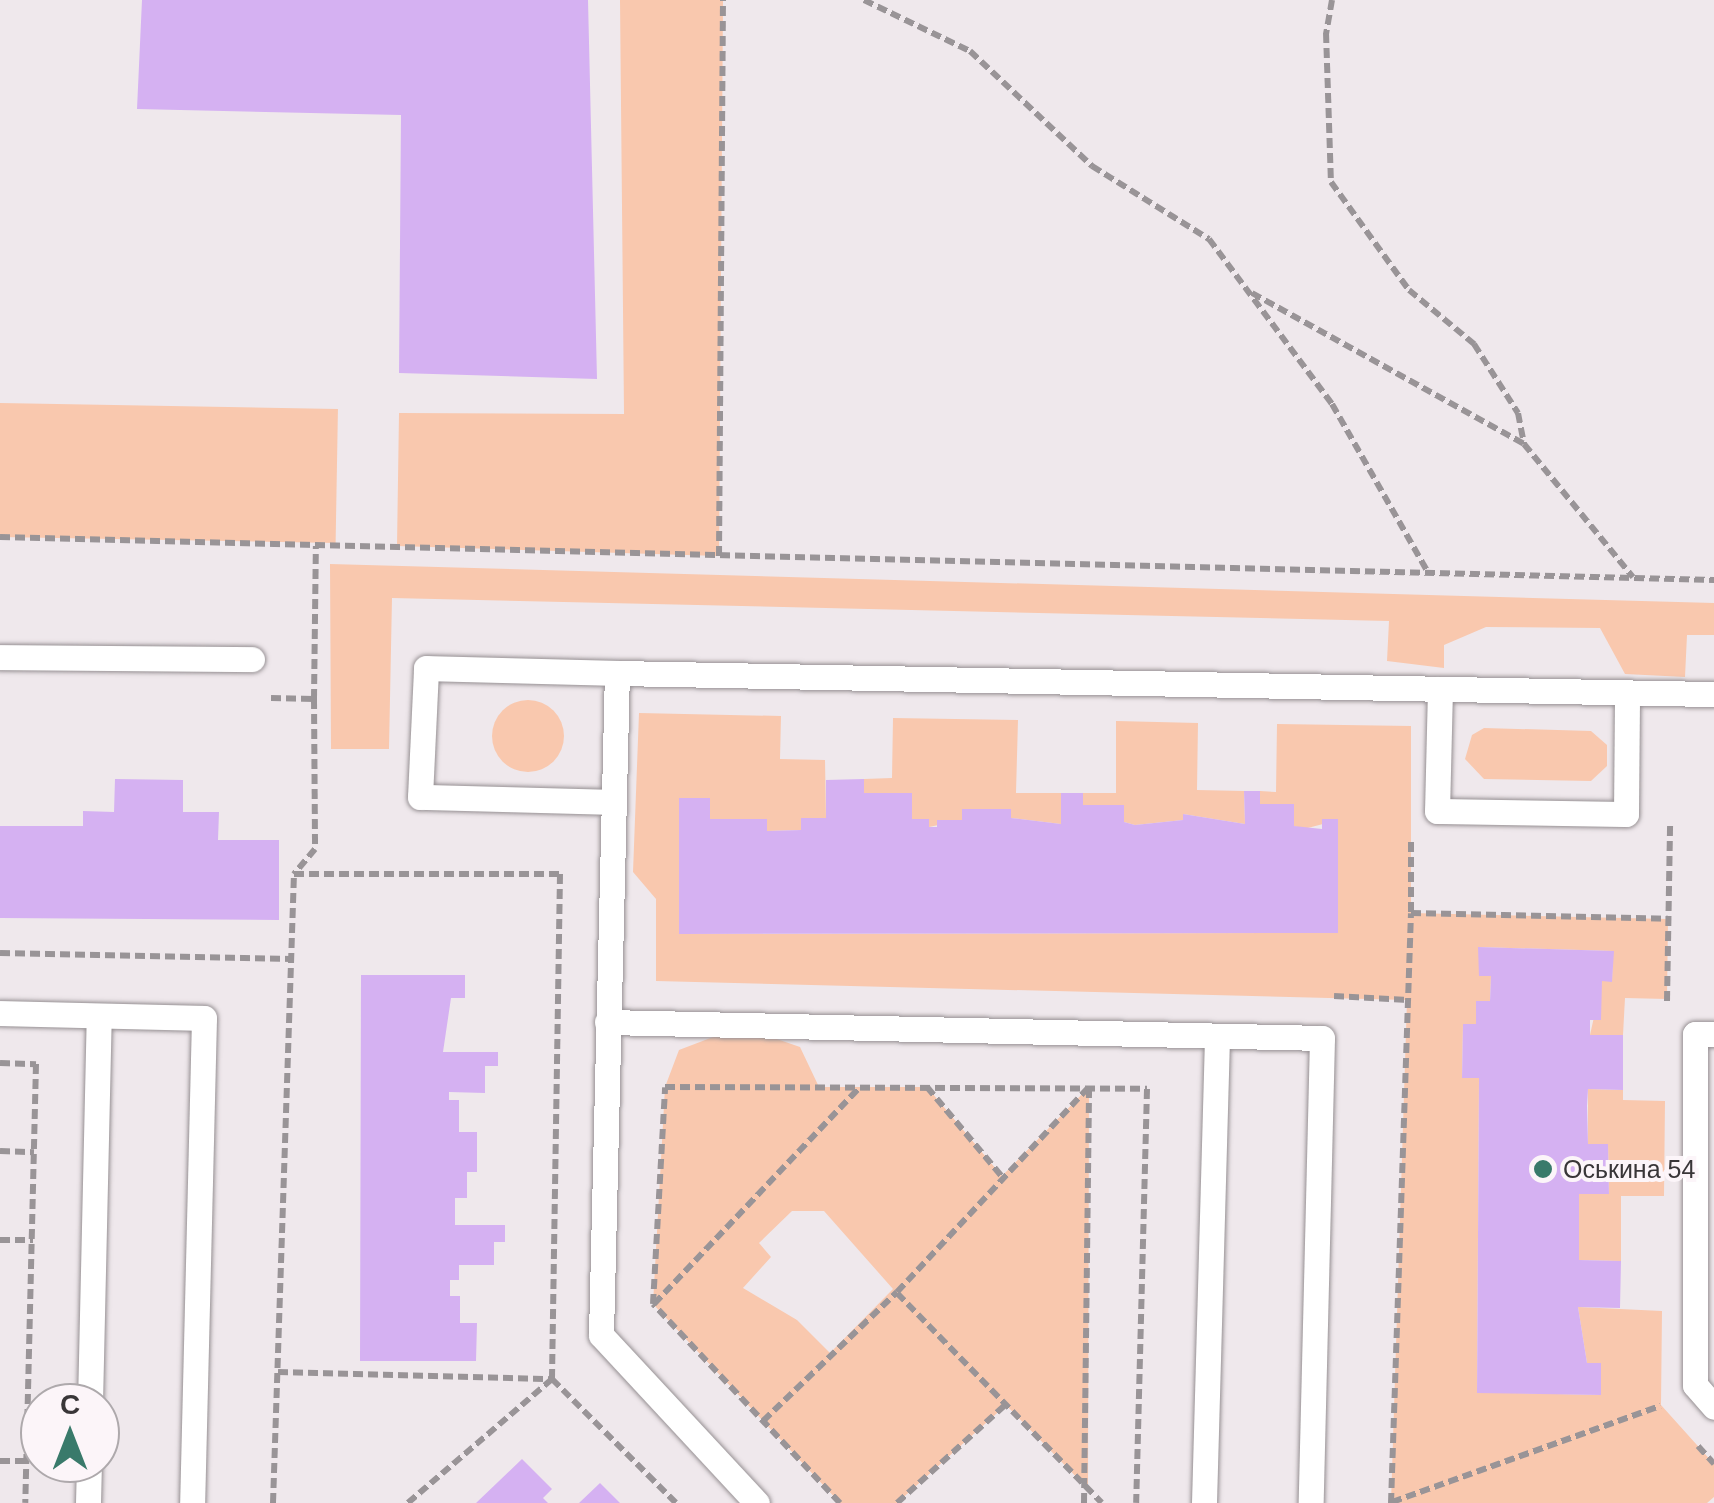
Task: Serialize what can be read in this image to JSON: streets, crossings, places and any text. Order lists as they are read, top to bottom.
{
  "places": ["Оськина 54"],
  "north": "top"
}
